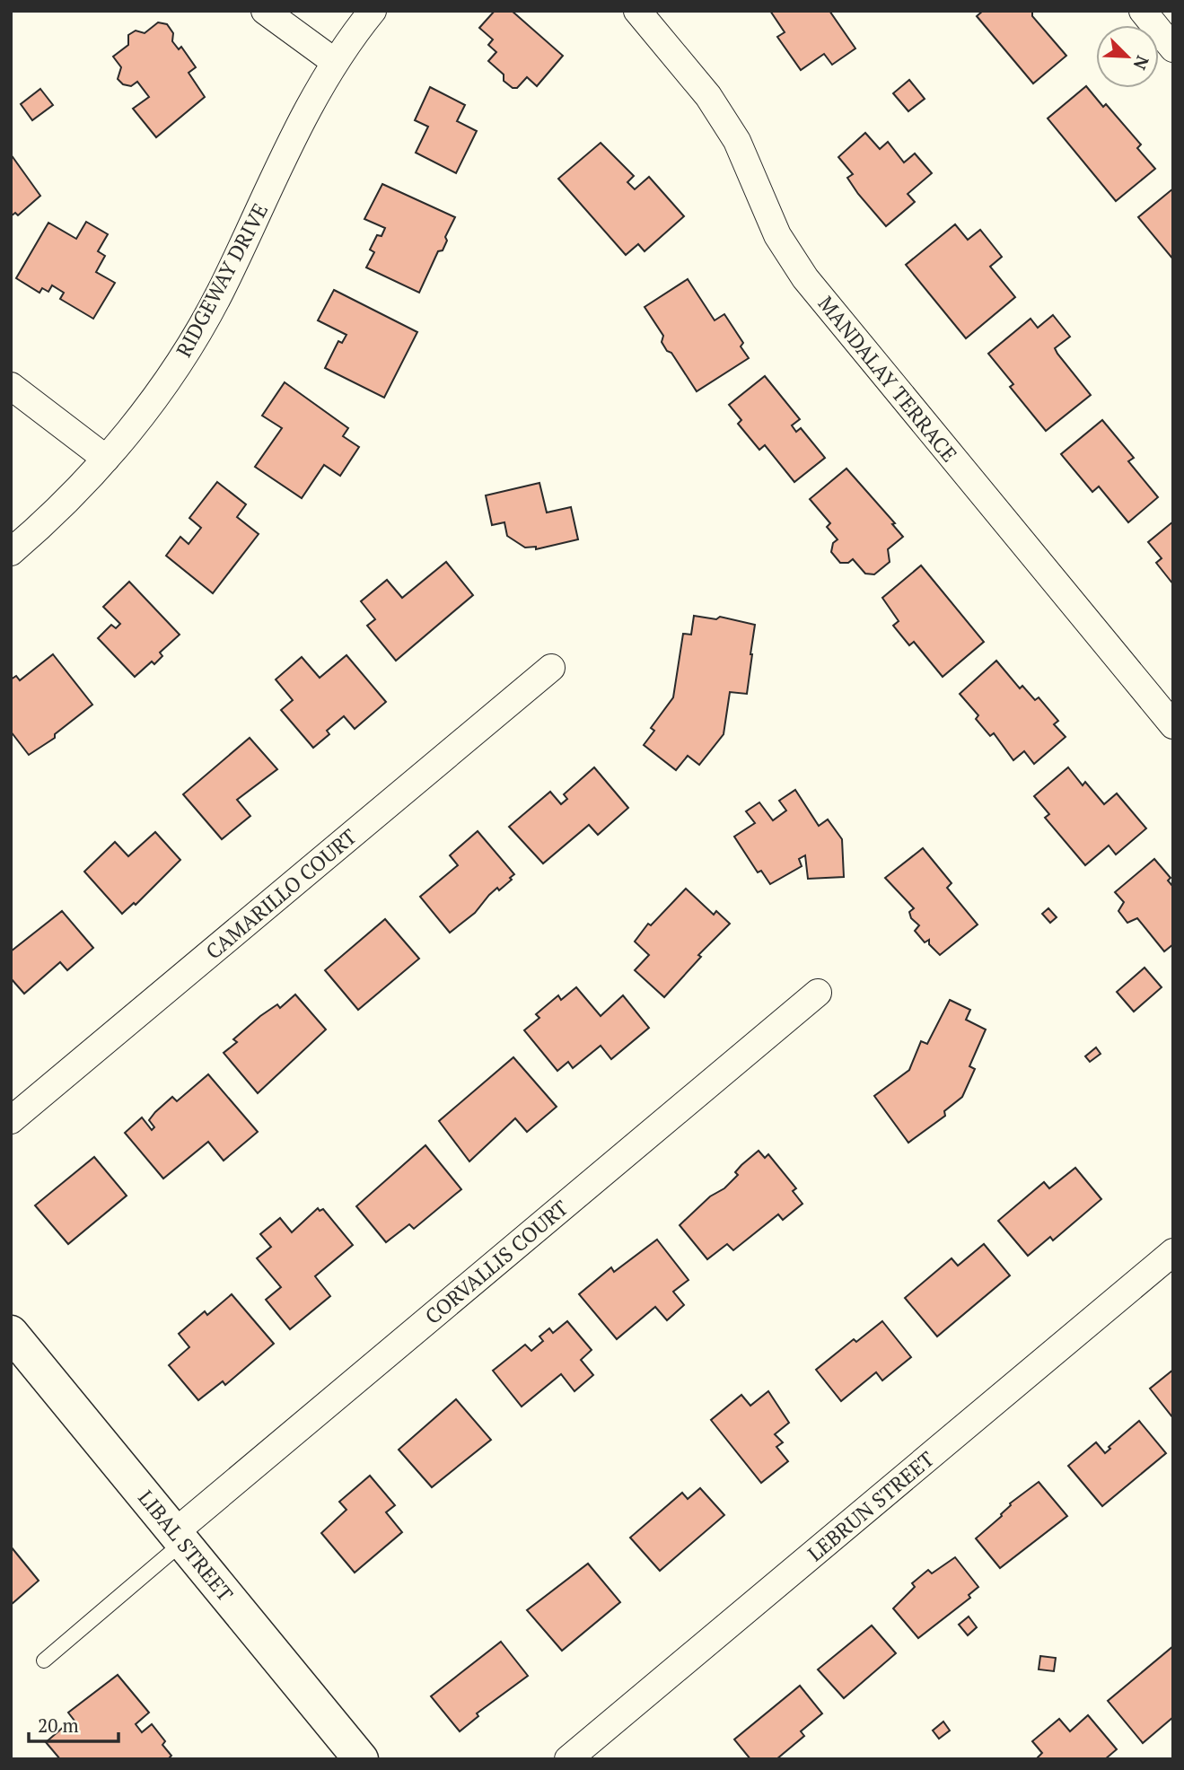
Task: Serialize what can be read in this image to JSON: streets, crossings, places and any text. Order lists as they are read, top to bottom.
{
  "streets": {
    "street": [
      "RIDGEWAY DRIVE",
      "MANDALAY TERRACE",
      "CAMARILLO COURT",
      "CORVALLIS COURT",
      "LEBRUN STREET",
      "LIBAL STREET"
    ]
  },
  "crossings": [
    ["CORVALLIS COURT", "LIBAL STREET"]
  ],
  "scale_bar": "20 m",
  "north": "bottom right"
}
